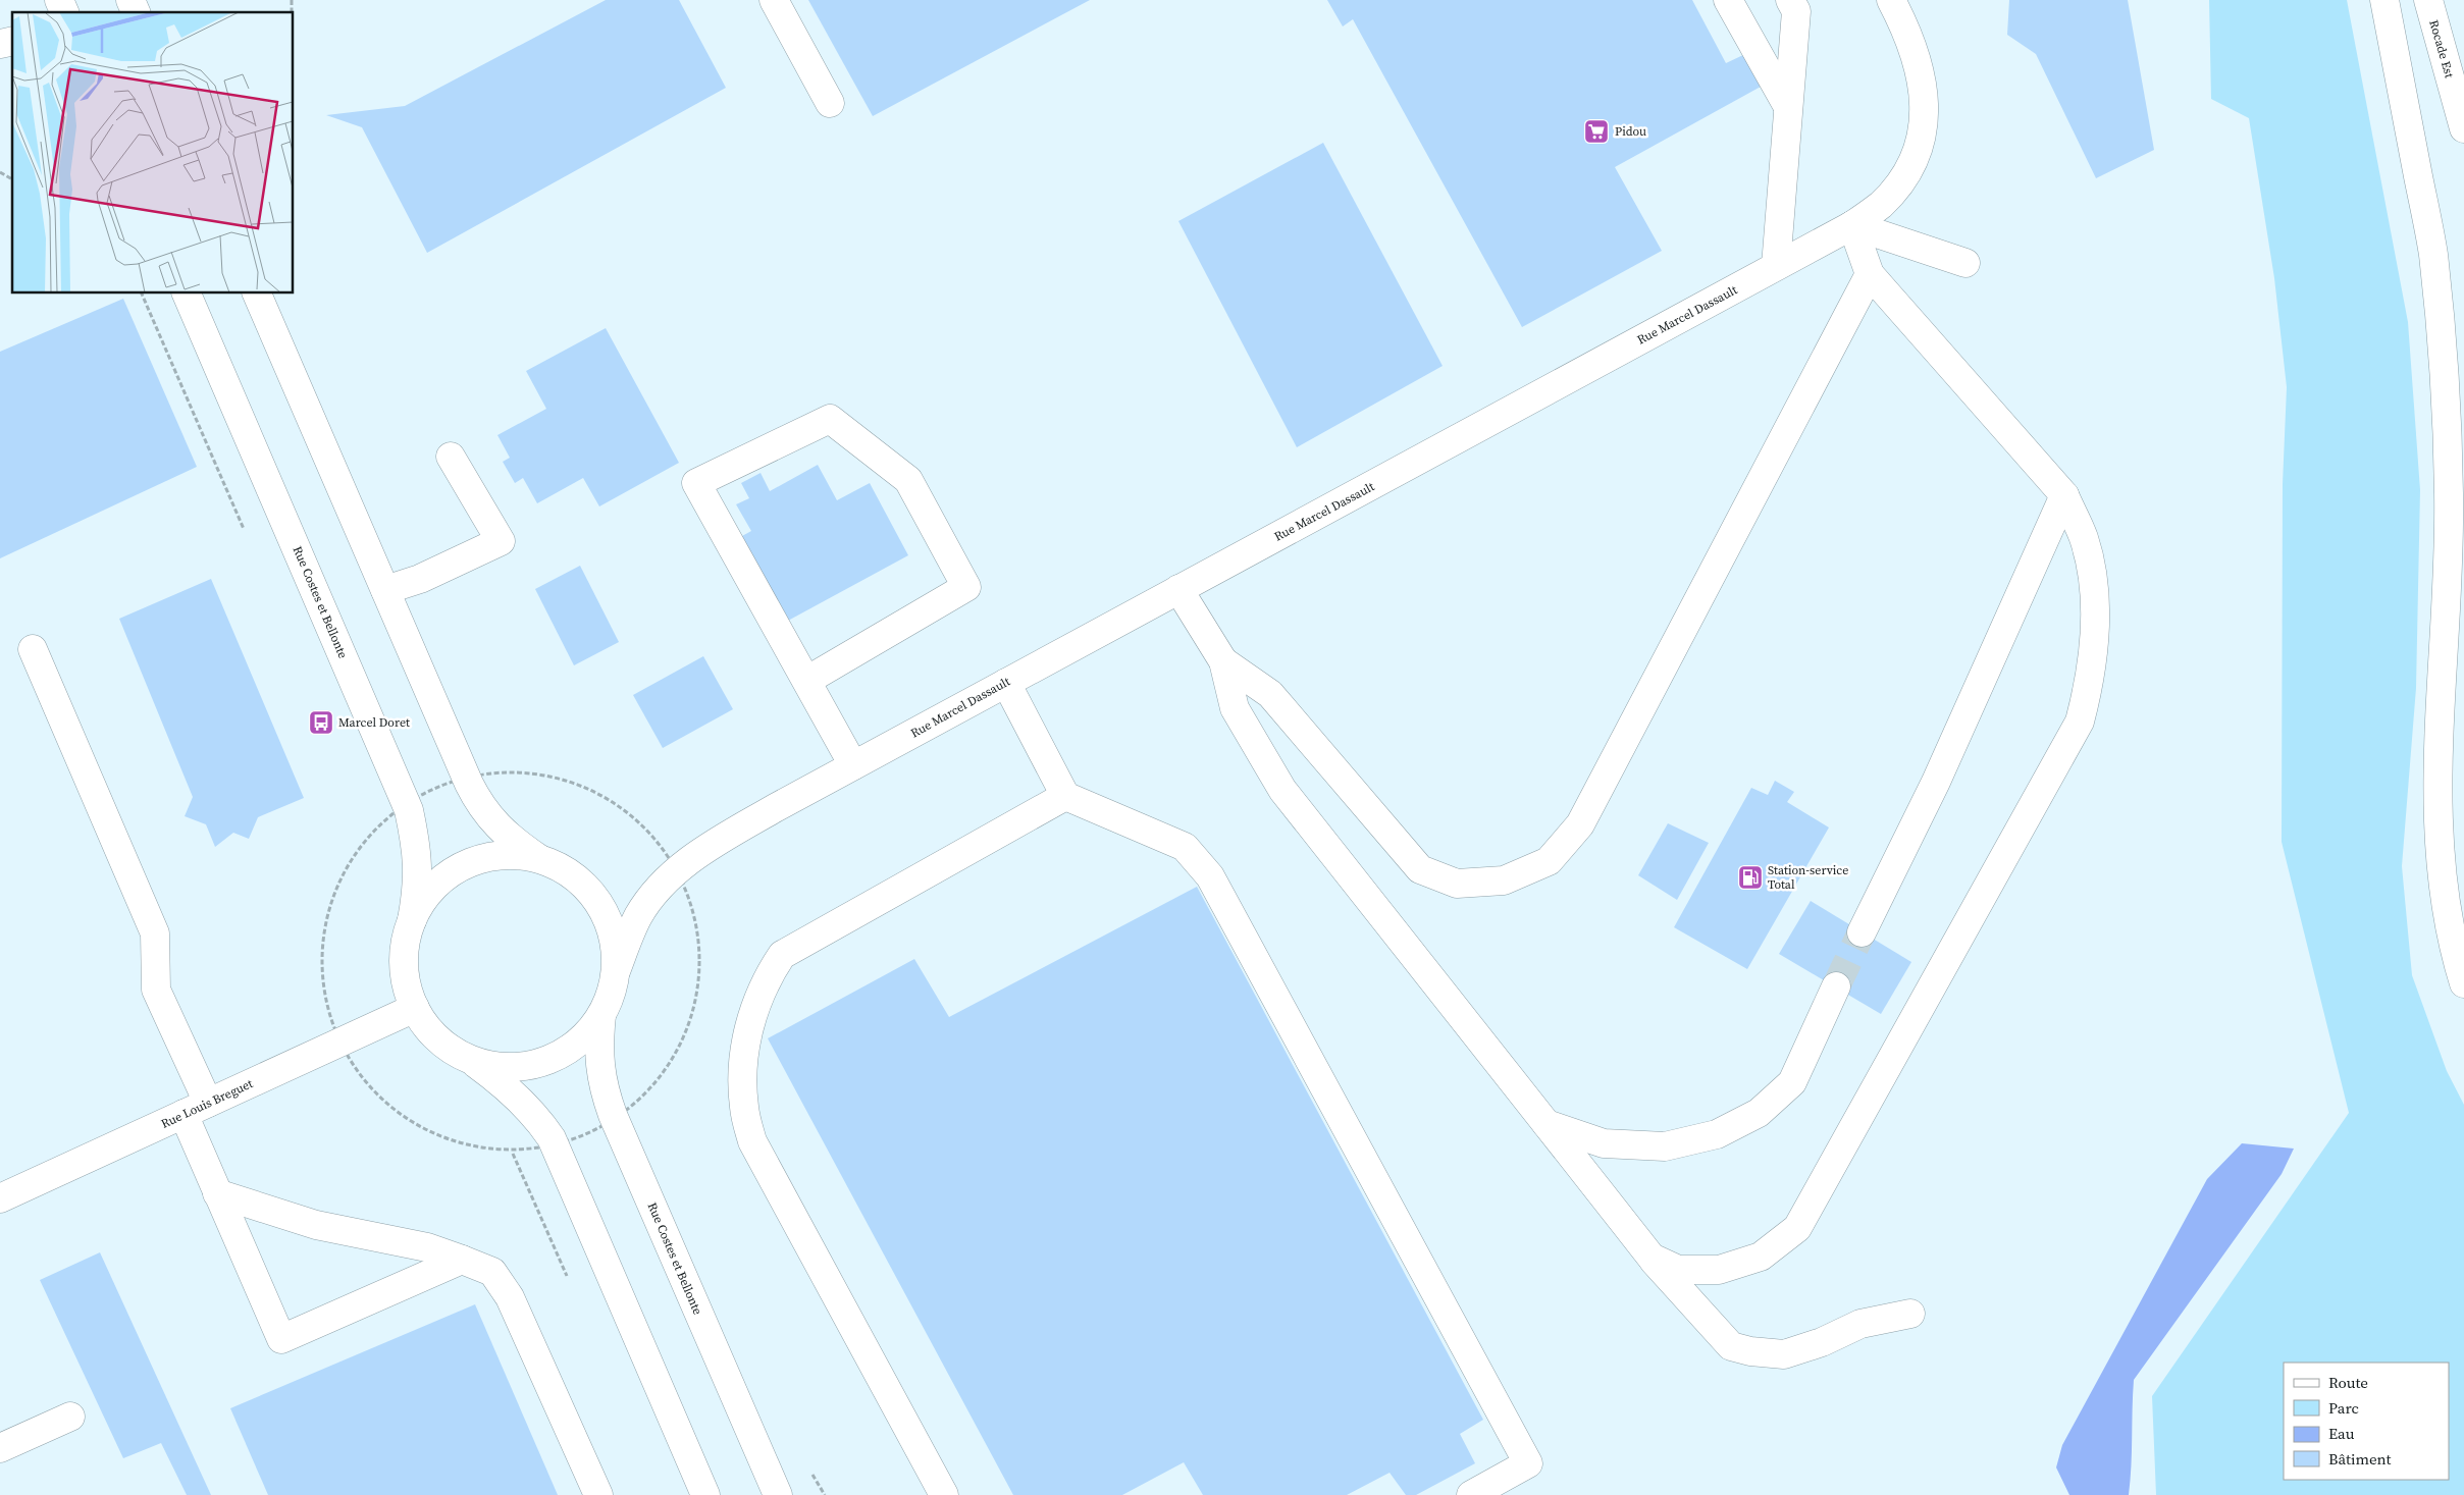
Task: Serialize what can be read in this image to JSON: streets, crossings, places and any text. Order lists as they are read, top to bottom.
{
  "streets": {
    "main road": [
      "Rocade Est",
      "Rue Marcel Dassault",
      "Rue Costes et Bellonte",
      "Rue Louis Breguet"
    ]
  },
  "places": {
    "supermarket": ["Pidou"],
    "bus stop": ["Marcel Doret"],
    "fuel station": ["Station-service Total"]
  },
  "legend": [
    "Route",
    "Parc",
    "Eau",
    "Bâtiment"
  ]
}
